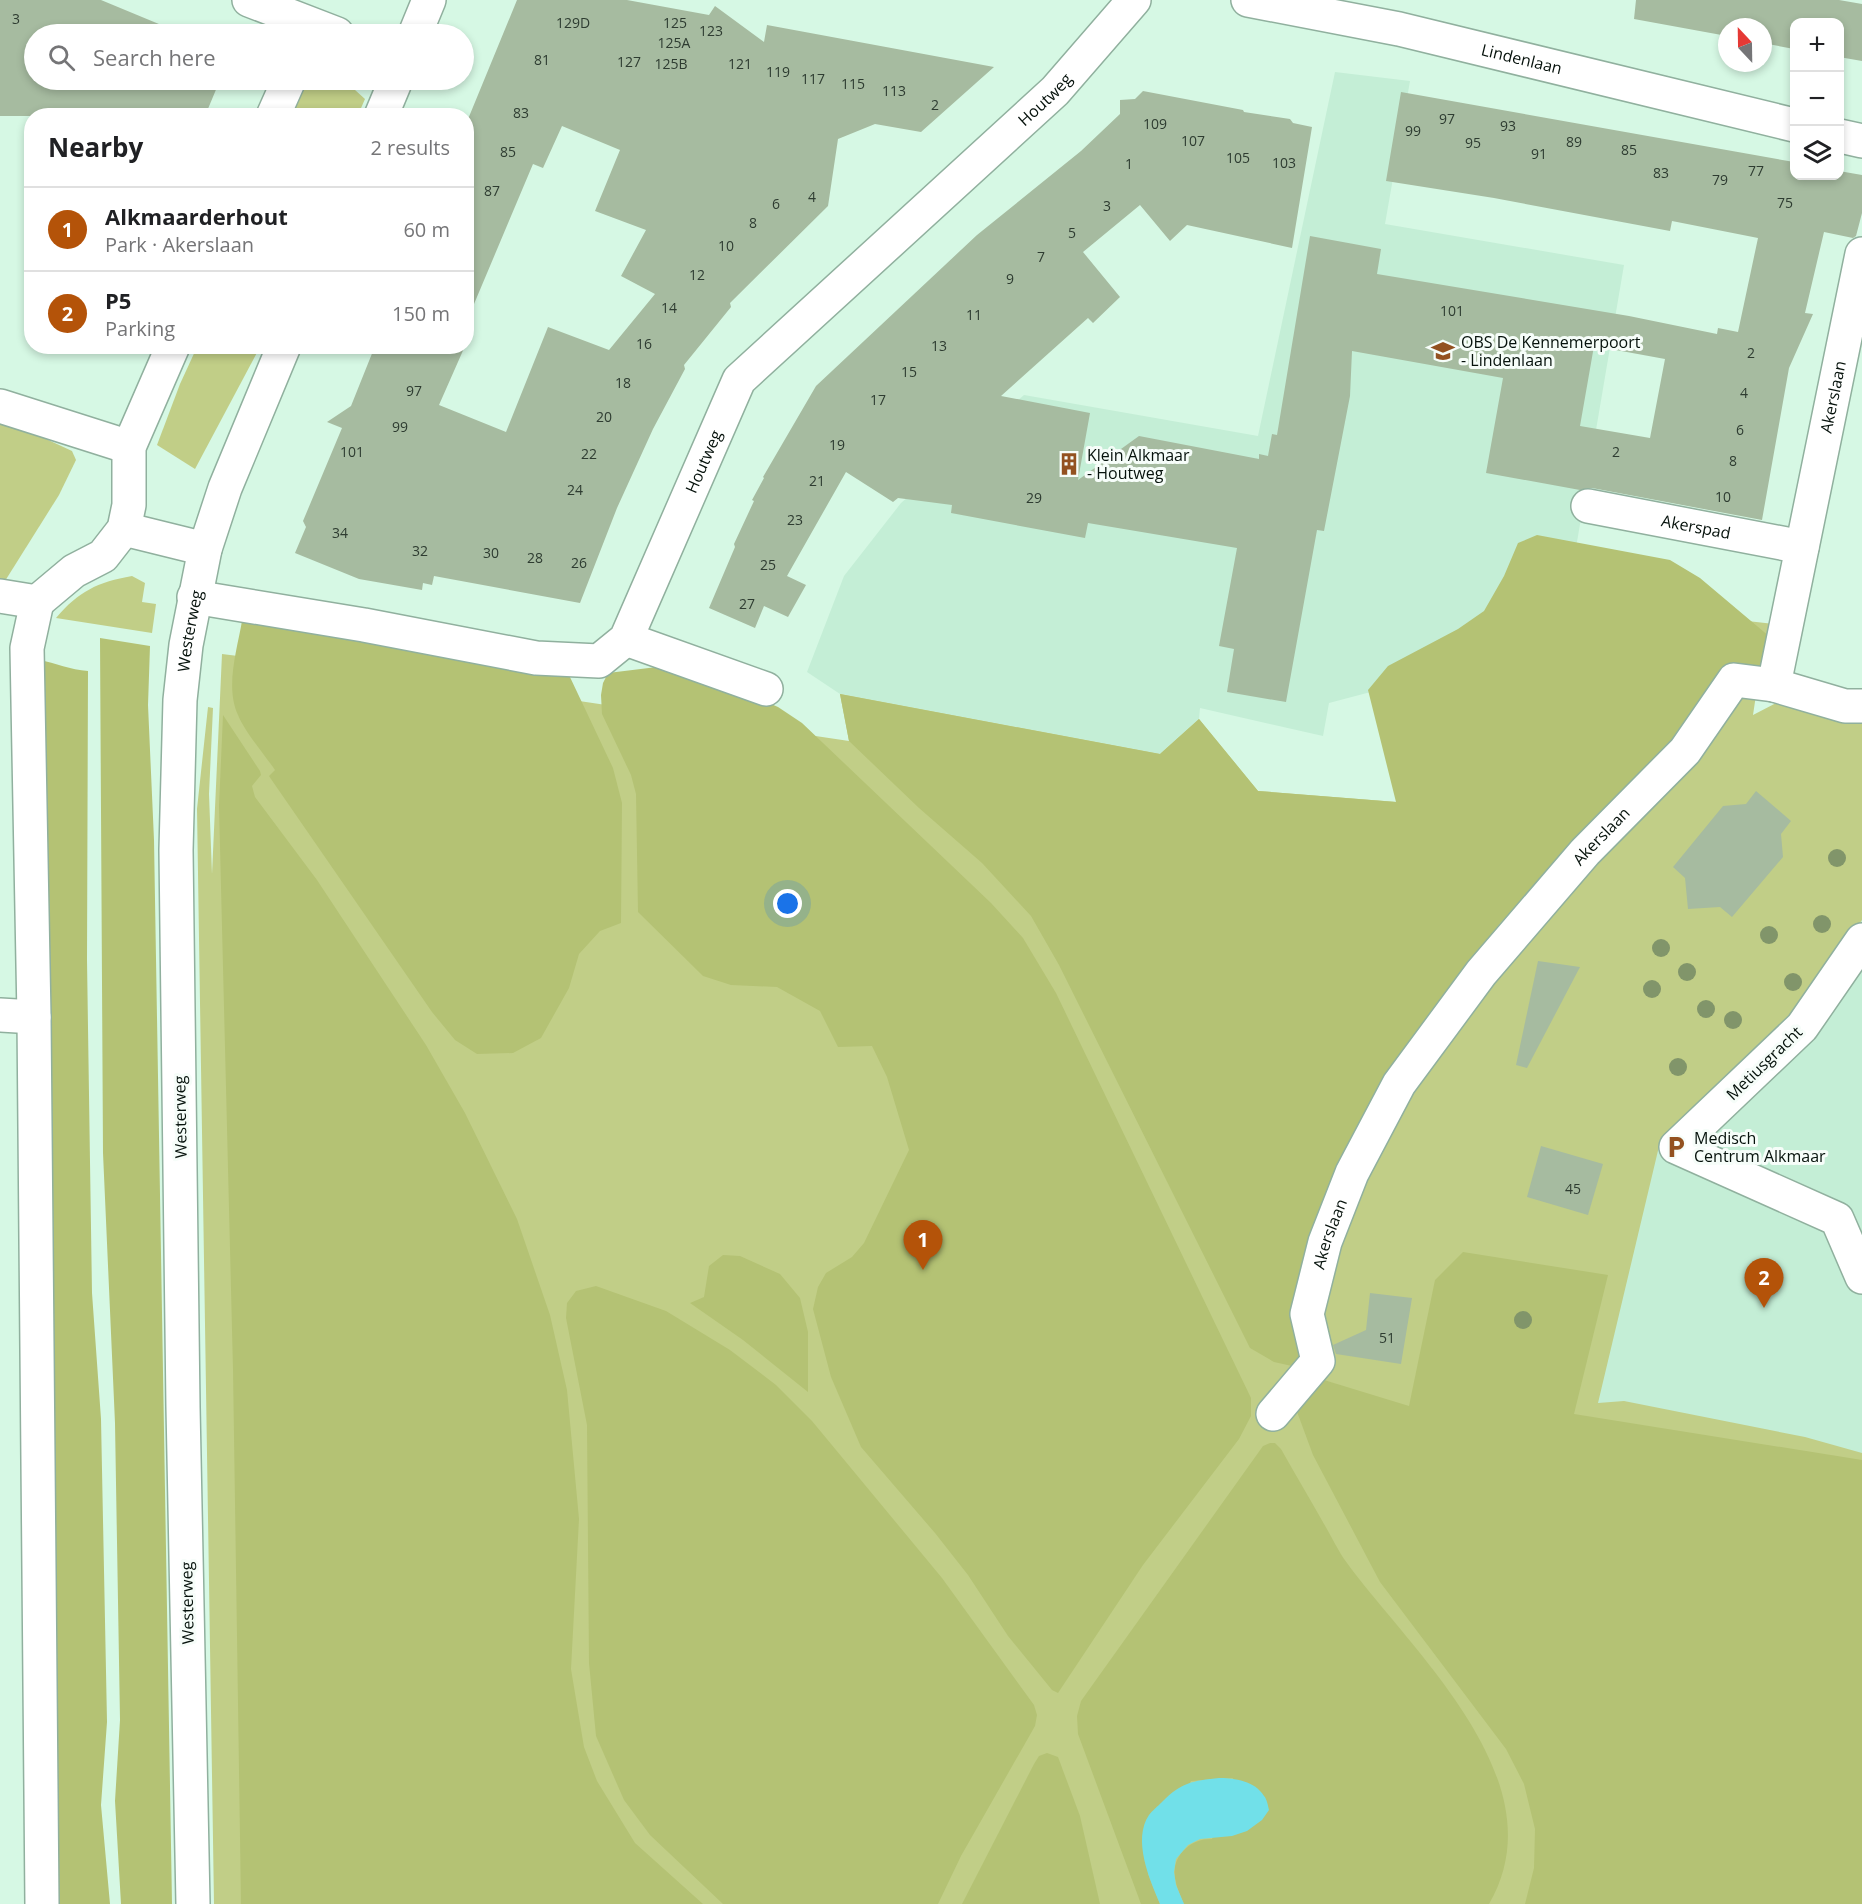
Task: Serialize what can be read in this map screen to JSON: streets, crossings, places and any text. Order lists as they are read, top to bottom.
{
  "streets": {
    "street": [
      "Lindenlaan",
      "Houtweg",
      "Akerslaan",
      "Akerspad",
      "Westerweg",
      "Metiusgracht"
    ]
  },
  "crossings": [
    ["Houtweg", "Westerweg"],
    ["Akerslaan", "Akerspad"]
  ],
  "places": {
    "school or university": ["OBS De Kennemerpoort - Lindenlaan"],
    "building": ["Klein Alkmaar - Houtweg"],
    "parking": ["Medisch Centrum Alkmaar"]
  },
  "house_numbers": [
    "3",
    "129D",
    "125",
    "123",
    "125A",
    "81",
    "127",
    "125B",
    "121",
    "119",
    "117",
    "115",
    "113",
    "2",
    "83",
    "97",
    "109",
    "93",
    "99",
    "107",
    "89",
    "95",
    "85",
    "85",
    "91",
    "105",
    "103",
    "1",
    "77",
    "83",
    "79",
    "87",
    "4",
    "75",
    "6",
    "3",
    "8",
    "5",
    "10",
    "7",
    "12",
    "9",
    "14",
    "101",
    "11",
    "16",
    "13",
    "2",
    "15",
    "18",
    "97",
    "4",
    "17",
    "20",
    "99",
    "6",
    "19",
    "101",
    "2",
    "22",
    "8",
    "21",
    "24",
    "10",
    "29",
    "23",
    "34",
    "32",
    "30",
    "28",
    "26",
    "25",
    "27",
    "45",
    "51"
  ],
  "north": "top",
  "page": {
    "map_buttons": ["+", "−"],
    "search": "Search here",
    "heading": ["Nearby", "2 results"],
    "list": [
      {
        "mark": "1",
        "name": "Alkmaarderhout",
        "note": "Park · Akerslaan",
        "value": "60 m"
      },
      {
        "mark": "2",
        "name": "P5",
        "note": "Parking",
        "value": "150 m"
      }
    ],
    "pins": ["1", "2"]
  }
}
